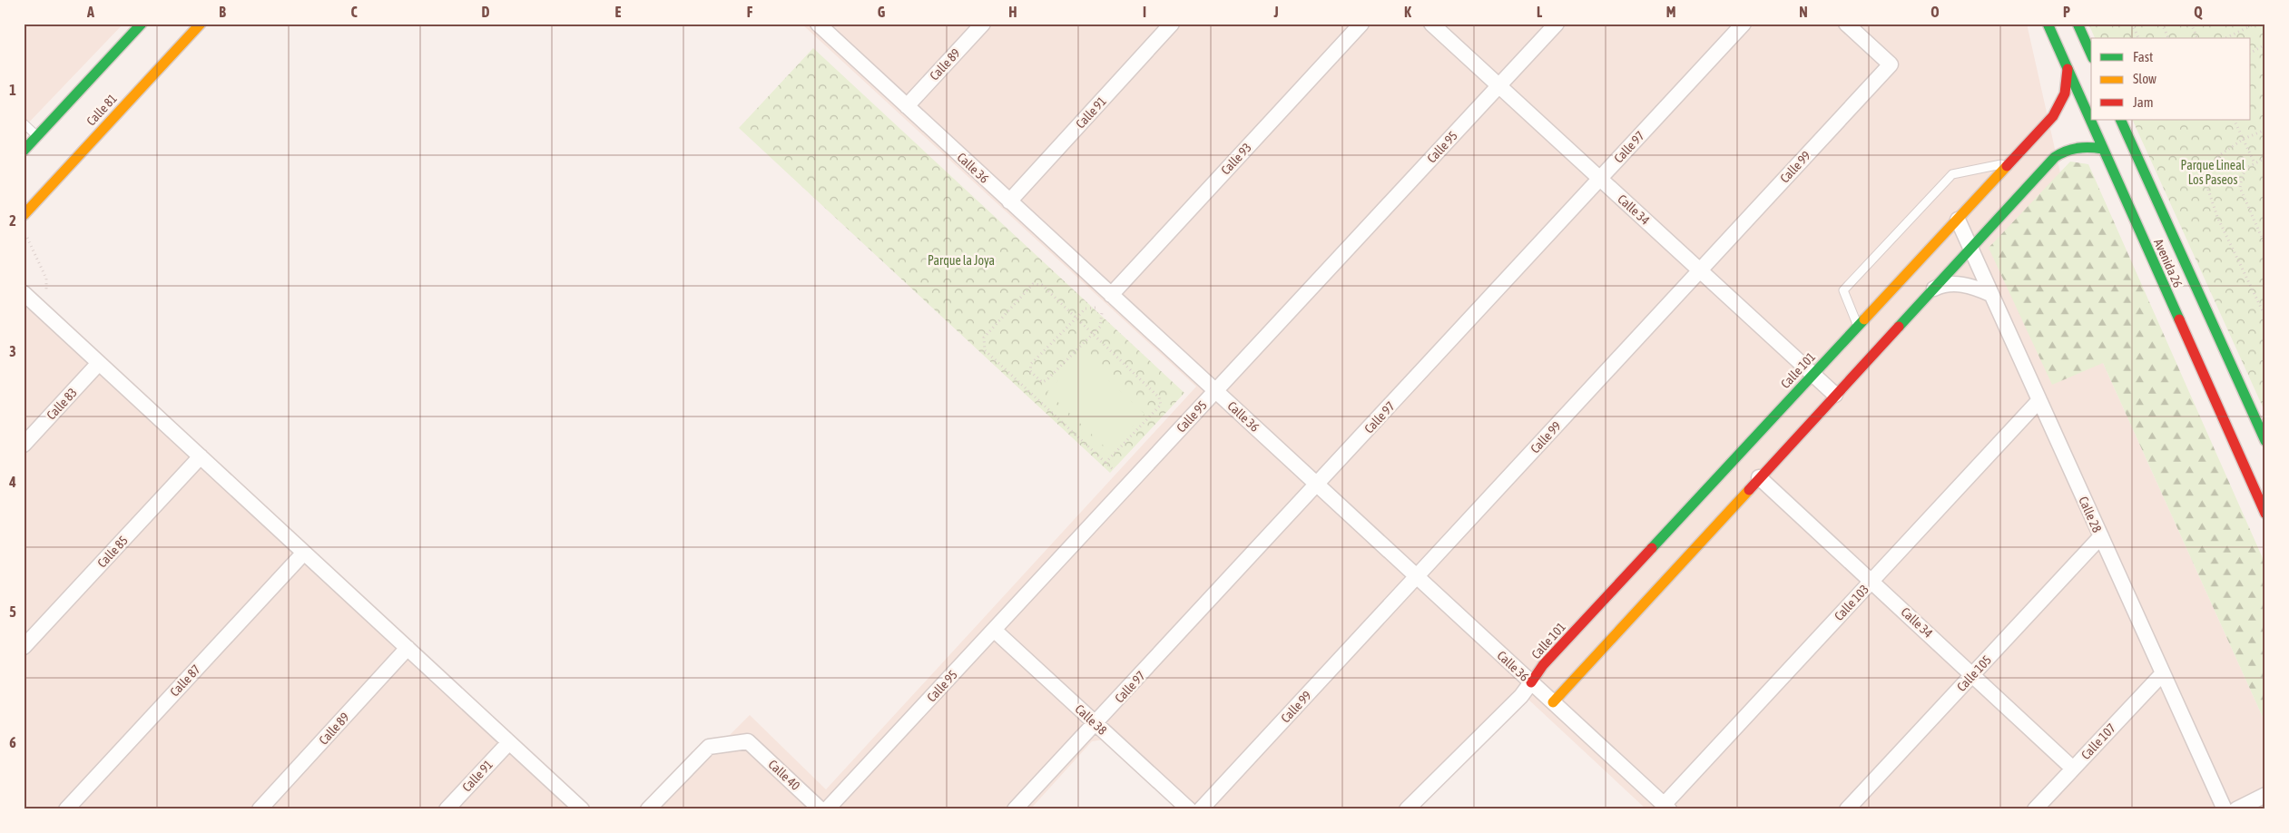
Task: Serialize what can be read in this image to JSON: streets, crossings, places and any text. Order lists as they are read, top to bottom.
{
  "streets": {
    "street": [
      "Calle 89",
      "Calle 81",
      "Calle 91",
      "Calle 95",
      "Calle 97",
      "Calle 93",
      "Calle 99",
      "Calle 36",
      "Calle 34",
      "Avenida 26",
      "Calle 101",
      "Calle 83",
      "Calle 28",
      "Calle 85",
      "Calle 103",
      "Calle 105",
      "Calle 87",
      "Calle 38",
      "Calle 107",
      "Calle 40"
    ]
  },
  "crossings": [
    ["Calle 89", "Calle 36"],
    ["Calle 91", "Calle 36"],
    ["Calle 95", "Calle 36"],
    ["Calle 95", "Calle 34"],
    ["Calle 95", "Calle 38"],
    ["Calle 97", "Calle 36"],
    ["Calle 97", "Calle 34"],
    ["Calle 97", "Calle 38"],
    ["Calle 93", "Calle 36"],
    ["Calle 99", "Calle 36"],
    ["Calle 99", "Calle 34"],
    ["Calle 36", "Calle 101"],
    ["Calle 36", "Calle 103"],
    ["Calle 34", "Calle 101"],
    ["Calle 34", "Calle 103"],
    ["Calle 34", "Calle 105"],
    ["Calle 34", "Calle 107"],
    ["Avenida 26", "Calle 101"],
    ["Calle 101", "Calle 28"],
    ["Calle 28", "Calle 103"],
    ["Calle 28", "Calle 105"],
    ["Calle 28", "Calle 107"]
  ],
  "parks": ["Parque Lineal Los Paseos", "Parque la Joya"],
  "legend": ["Fast", "Slow", "Jam"],
  "grid": {
    "columns": [
      "A",
      "B",
      "C",
      "D",
      "E",
      "F",
      "G",
      "H",
      "I",
      "J",
      "K",
      "L",
      "M",
      "N",
      "O",
      "P",
      "Q"
    ],
    "rows": [
      "1",
      "2",
      "3",
      "4",
      "5",
      "6"
    ]
  }
}
